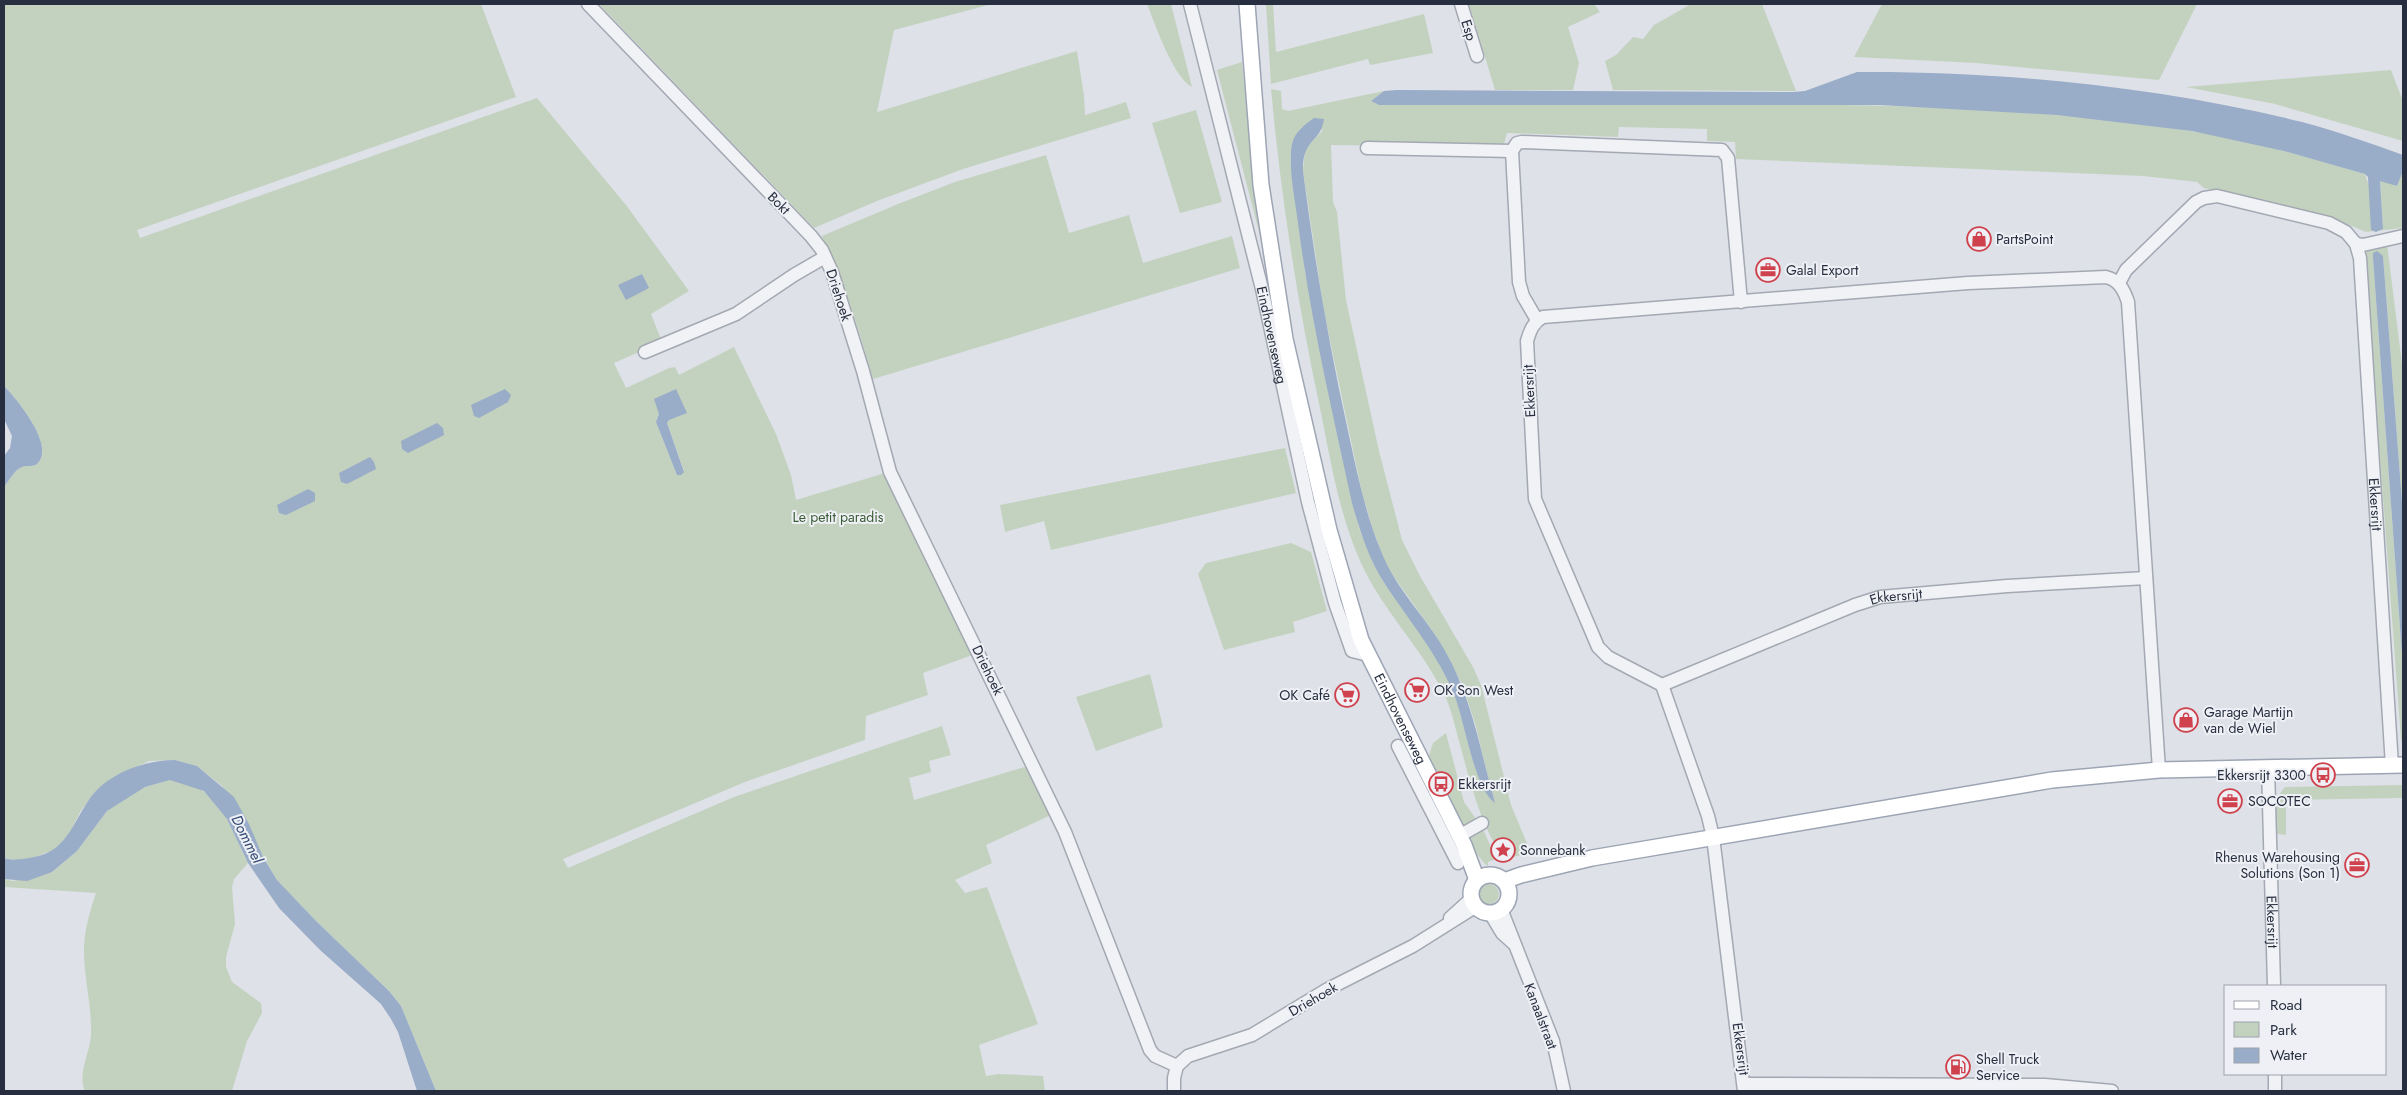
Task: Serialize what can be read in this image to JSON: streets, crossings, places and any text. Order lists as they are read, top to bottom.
{
  "streets": {
    "main road": ["Eindhovenseweg", "Ekkersrijt"],
    "street": [
      "Esp",
      "Bokt",
      "Driehoek",
      "Kanaalstraat"
    ]
  },
  "crossings": [
    ["Bokt", "Driehoek"],
    ["Driehoek", "Eindhovenseweg"],
    ["Driehoek", "Ekkersrijt"],
    ["Driehoek", "Kanaalstraat"],
    ["Eindhovenseweg", "Ekkersrijt"],
    ["Eindhovenseweg", "Kanaalstraat"],
    ["Ekkersrijt", "Kanaalstraat"]
  ],
  "water": ["Dommel"],
  "parks": ["Le petit paradis"],
  "places": {
    "shop": ["PartsPoint", "Garage Martijn van de Wiel"],
    "office": ["Galal Export", "SOCOTEC", "Rhenus Warehousing Solutions (Son 1)"],
    "supermarket": ["OK Son West", "OK Café"],
    "bus stop": ["Ekkersrijt 3300", "Ekkersrijt"],
    "place": ["Sonnebank"],
    "fuel station": ["Shell Truck Service"]
  },
  "legend": ["Road", "Park", "Water"]
}
